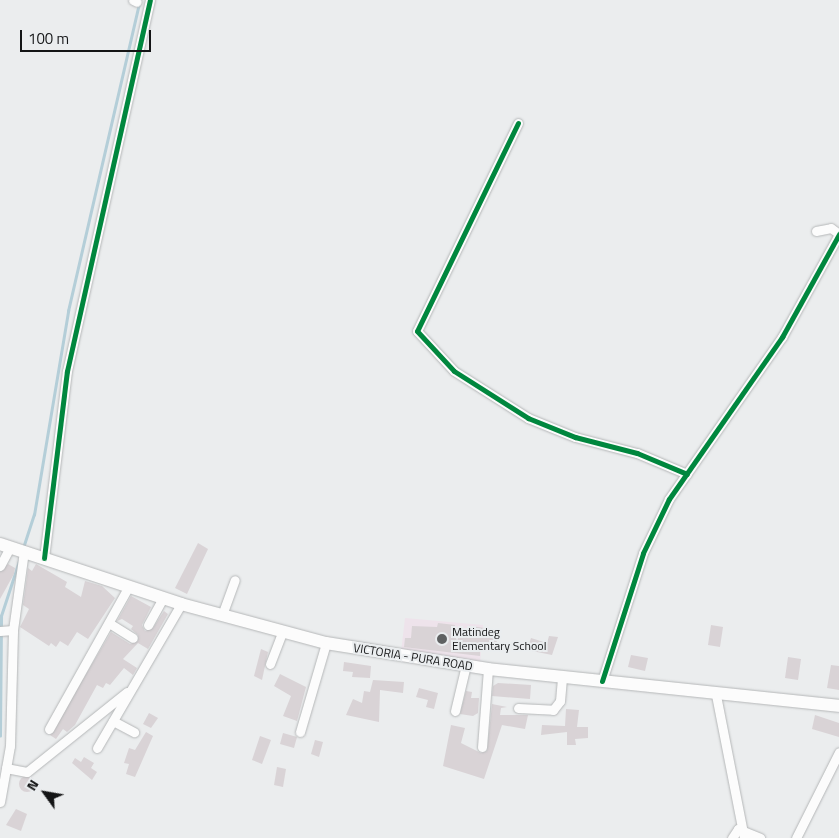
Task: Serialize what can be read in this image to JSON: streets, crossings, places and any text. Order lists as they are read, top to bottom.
{
  "streets": {
    "main road": ["VICTORIA - PURA ROAD"]
  },
  "places": ["Matindeg Elementary School"],
  "scale_bar": "100 m",
  "north": "top left"
}
